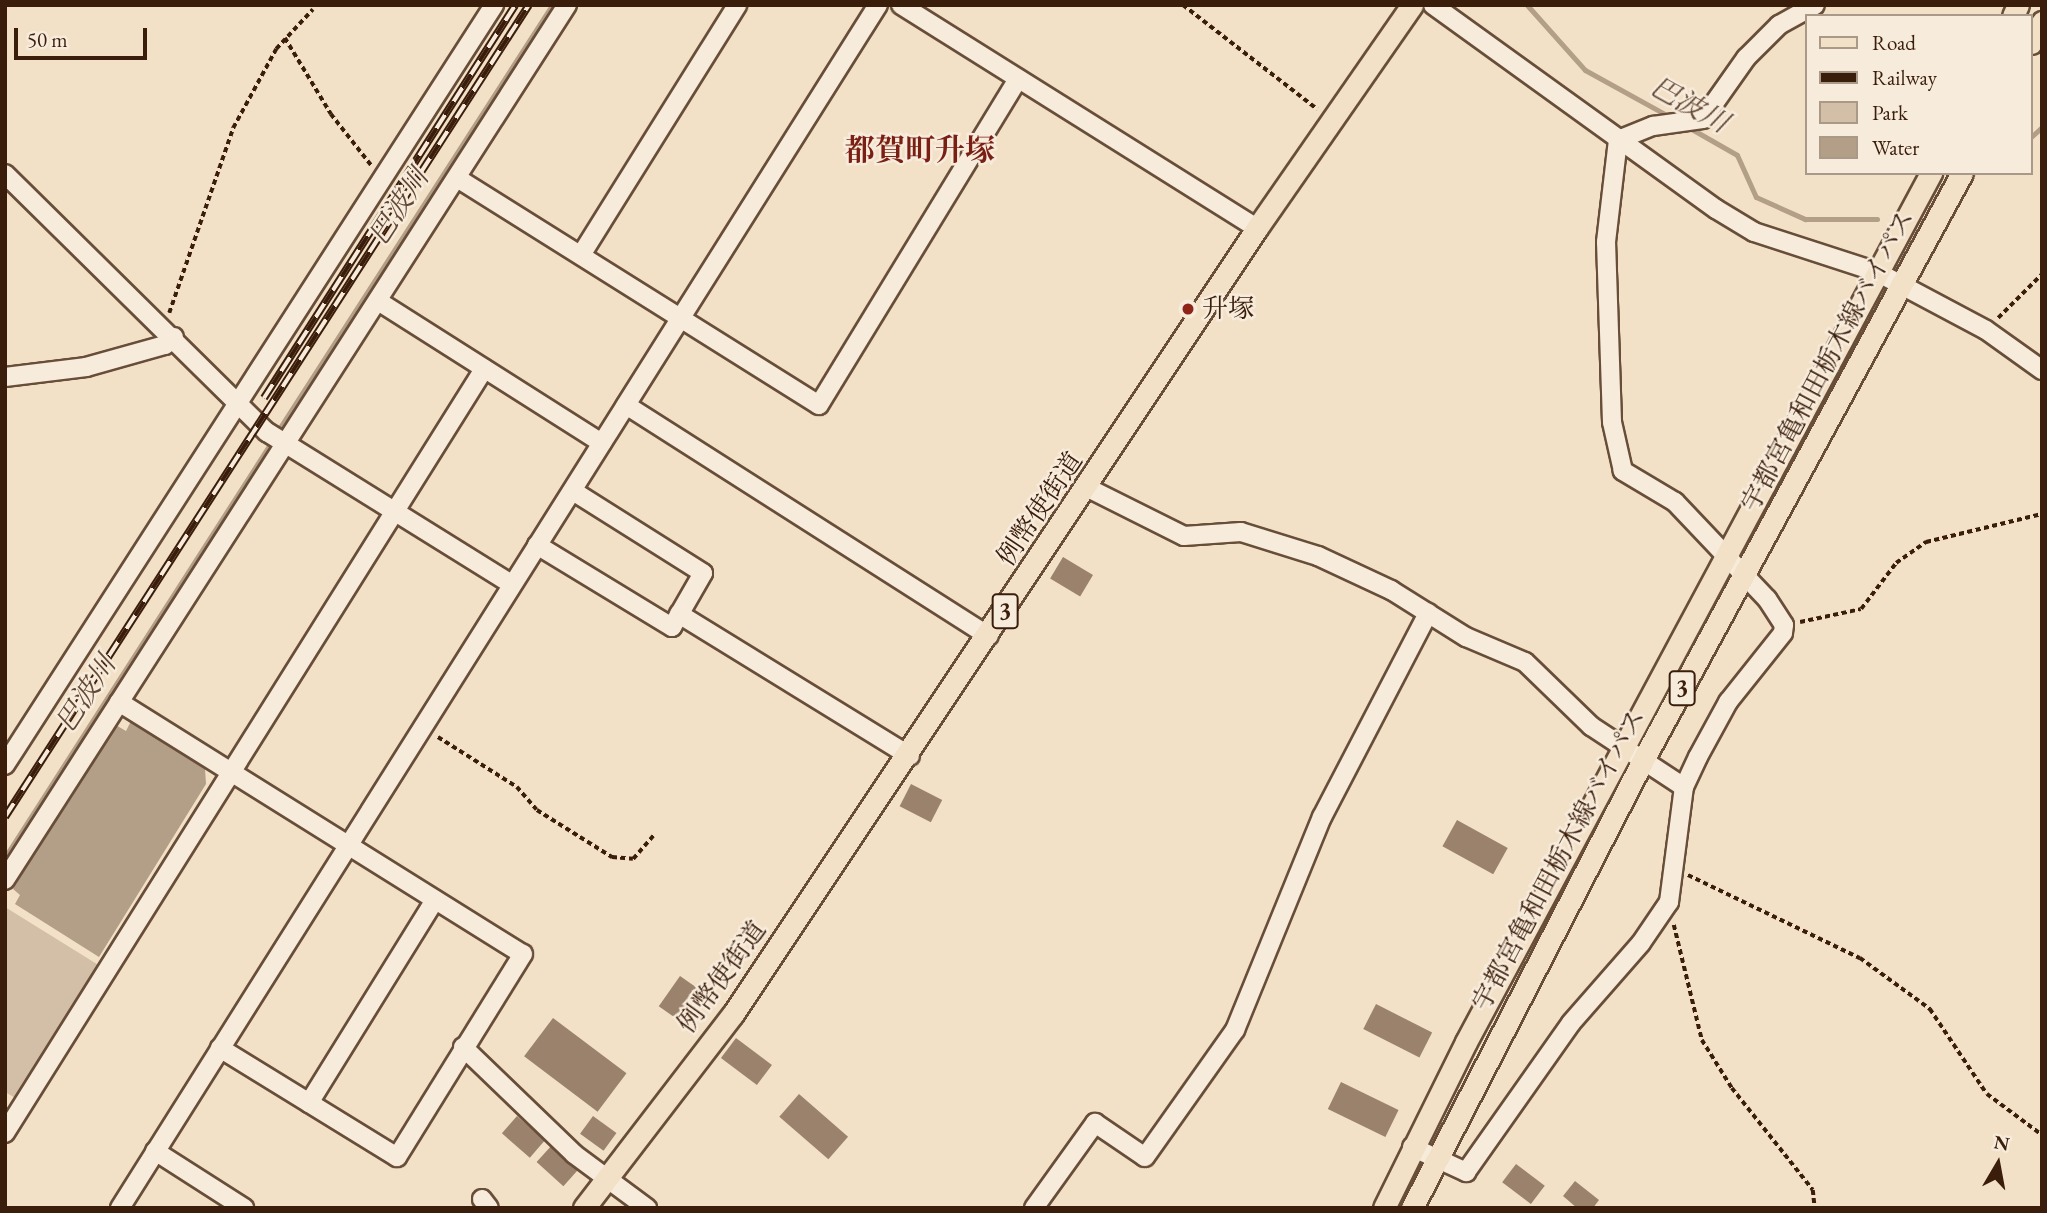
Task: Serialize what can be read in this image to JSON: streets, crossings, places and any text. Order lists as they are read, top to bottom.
{
  "streets": {
    "main road": ["宇都宮亀和田栃木線バイパス", "例幣使街道", "3"]
  },
  "districts": ["都賀町升塚"],
  "water": ["巴波川"],
  "places": ["升塚"],
  "legend": [
    "Road",
    "Railway",
    "Park",
    "Water"
  ],
  "scale_bar": "50 m",
  "north": "top"
}
